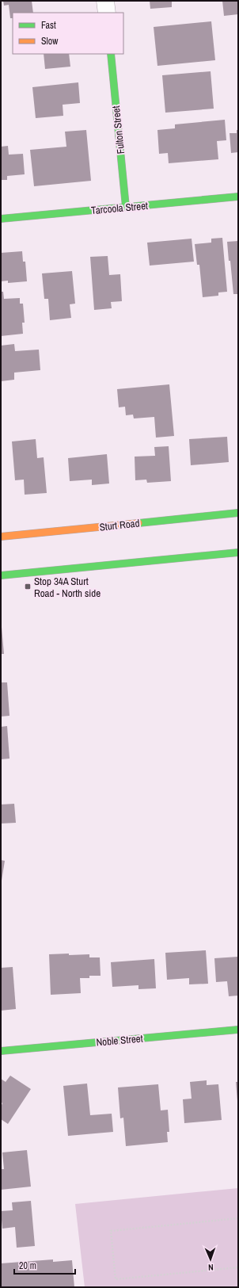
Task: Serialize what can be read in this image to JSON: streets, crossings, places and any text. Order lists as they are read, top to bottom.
{
  "streets": {
    "street": [
      "Fulton Street",
      "Tarcoola Street",
      "Sturt Road",
      "Noble Street"
    ]
  },
  "crossings": [
    ["Fulton Street", "Tarcoola Street"]
  ],
  "places": {
    "transit": ["Stop 34A Sturt Road - North side"]
  },
  "legend": ["Fast", "Slow"],
  "scale_bar": "20 m",
  "north": "bottom"
}
